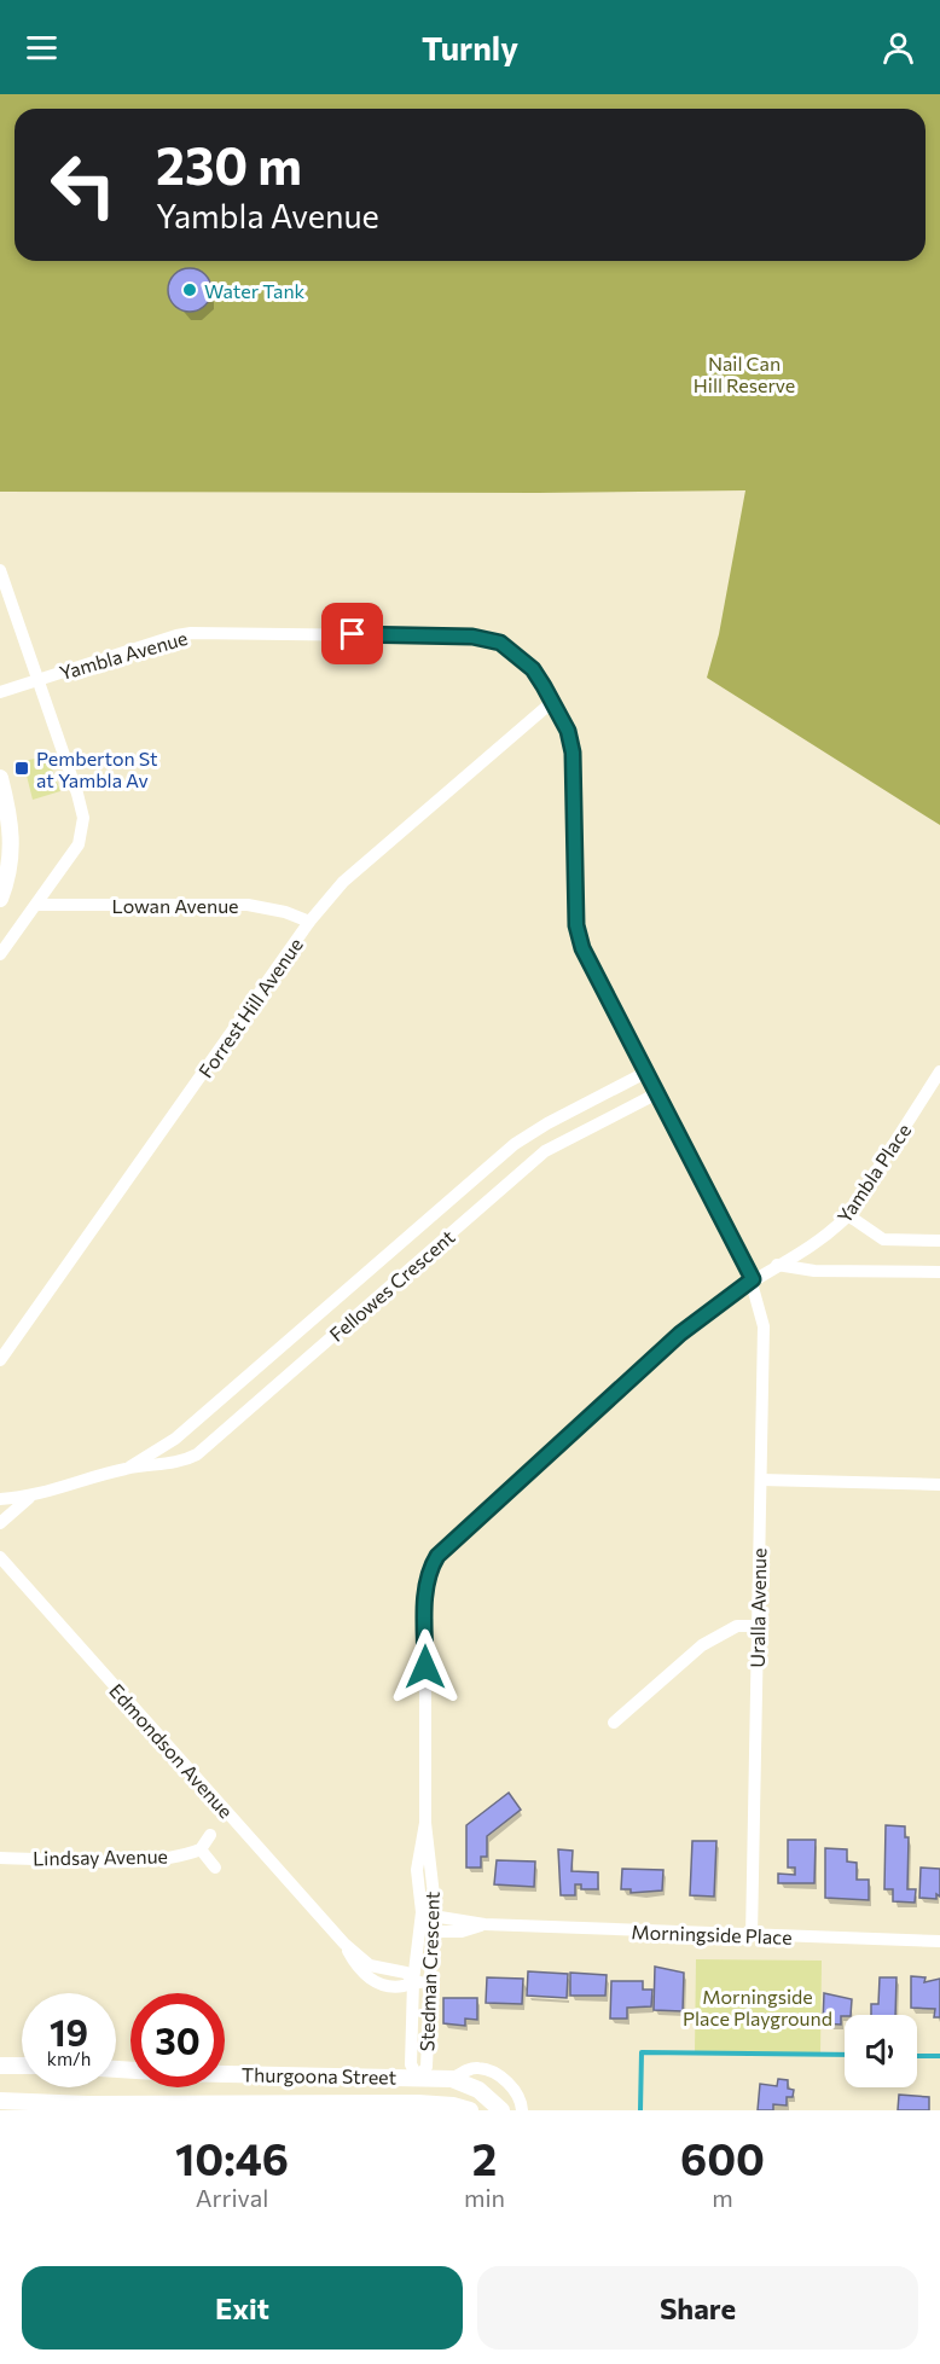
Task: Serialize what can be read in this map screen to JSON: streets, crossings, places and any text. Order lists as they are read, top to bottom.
{
  "streets": {
    "street": [
      "Yambla Avenue",
      "Lowan Avenue",
      "Forrest Hill Avenue",
      "Yambla Place",
      "Fellowes Crescent",
      "Uralla Avenue",
      "Edmondson Avenue",
      "Lindsay Avenue",
      "Morningside Place",
      "Stedman Crescent",
      "Thurgoona Street"
    ]
  },
  "crossings": [
    ["Yambla Avenue", "Forrest Hill Avenue"],
    ["Yambla Avenue", "Yambla Place"],
    ["Yambla Avenue", "Fellowes Crescent"],
    ["Yambla Avenue", "Uralla Avenue"],
    ["Yambla Avenue", "Stedman Crescent"],
    ["Lowan Avenue", "Forrest Hill Avenue"],
    ["Yambla Place", "Uralla Avenue"],
    ["Yambla Place", "Stedman Crescent"],
    ["Uralla Avenue", "Morningside Place"],
    ["Uralla Avenue", "Stedman Crescent"],
    ["Edmondson Avenue", "Stedman Crescent"],
    ["Morningside Place", "Stedman Crescent"],
    ["Stedman Crescent", "Thurgoona Street"]
  ],
  "parks": ["Nail Can Hill Reserve", "Morningside Place Playground"],
  "places": {
    "other": ["Water Tank"],
    "transit": ["Pemberton St at Yambla Av"]
  },
  "page": {
    "header": "Turnly",
    "turn": ["230 m", "Yambla Avenue"],
    "speed": "19 km/h",
    "limit": "30",
    "eta": [
      "10:46",
      "Arrival",
      "2",
      "min",
      "600",
      "m"
    ],
    "buttons": ["Exit", "Share"]
  }
}
